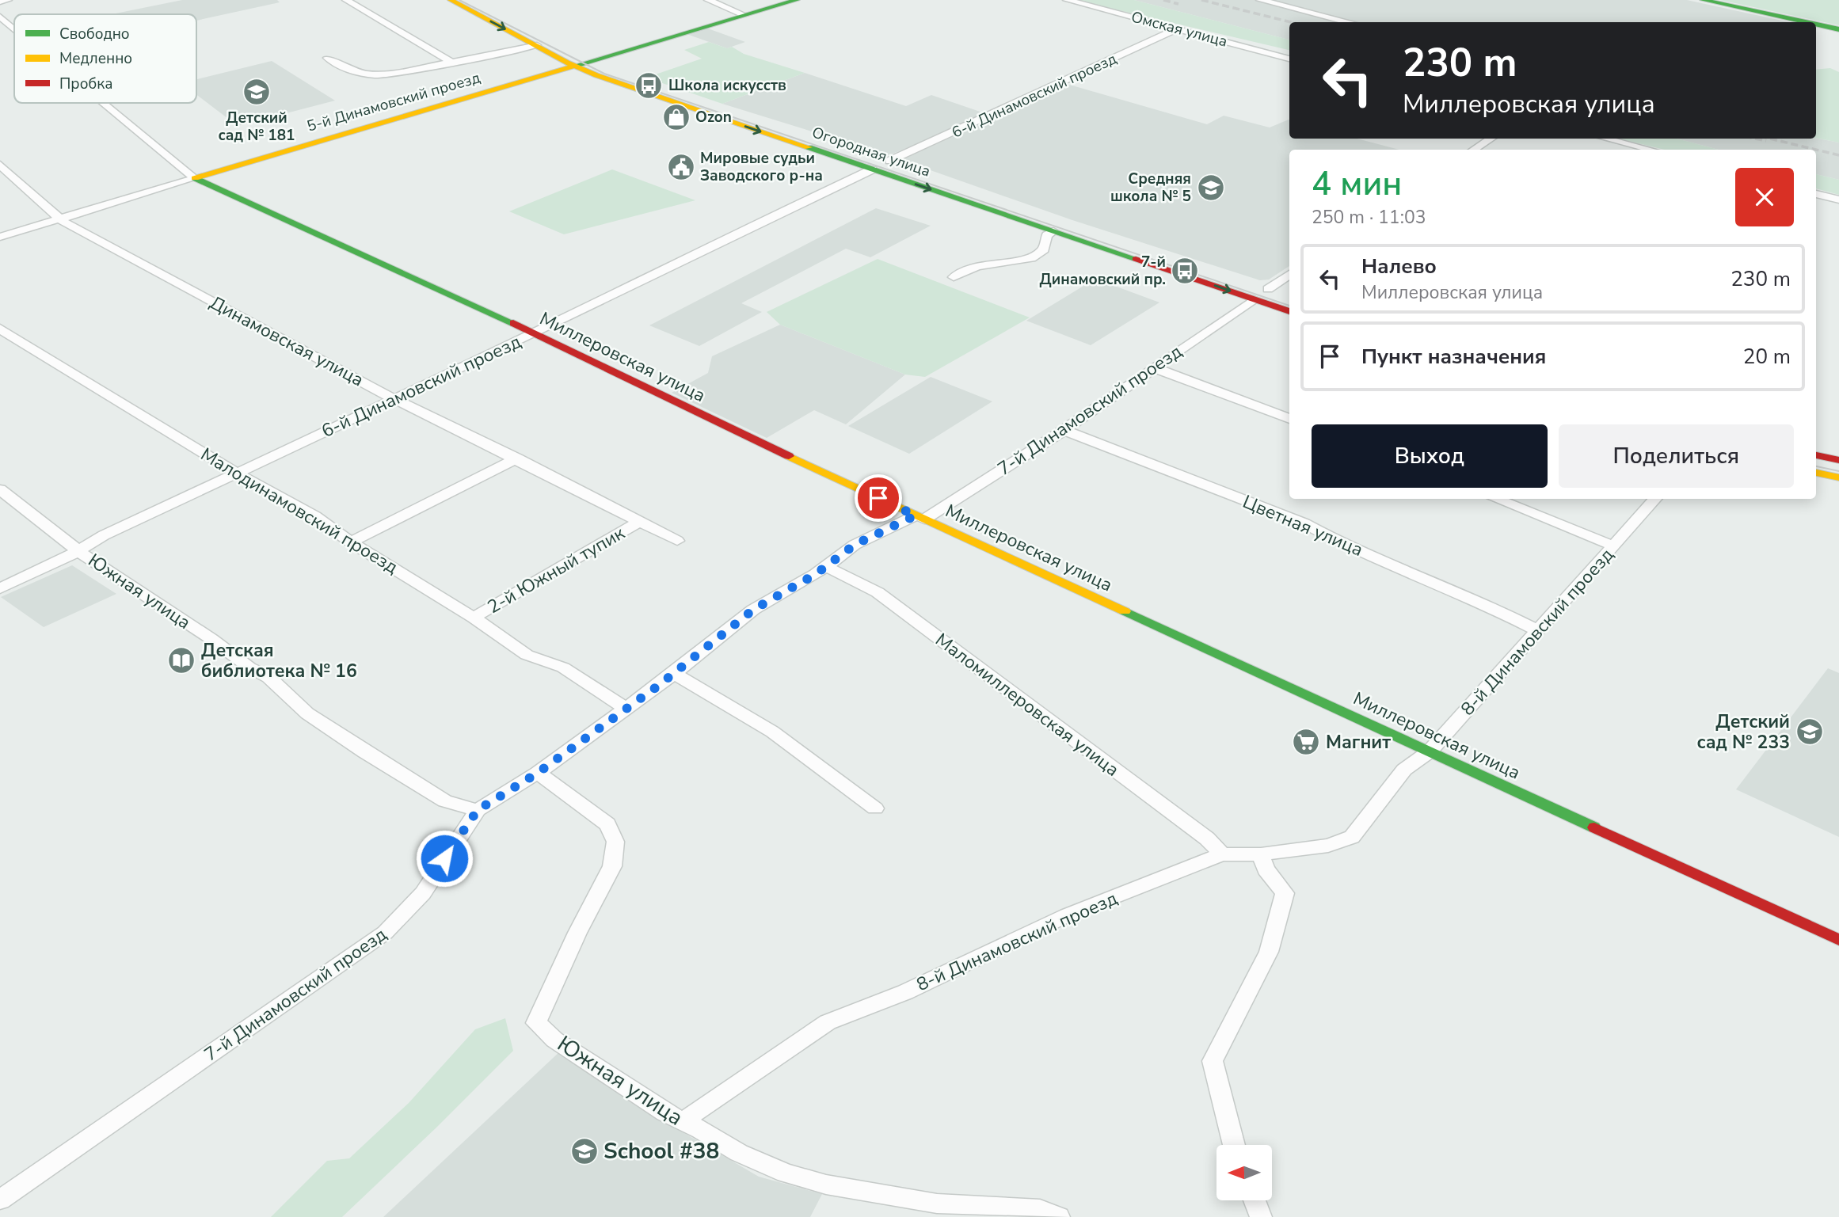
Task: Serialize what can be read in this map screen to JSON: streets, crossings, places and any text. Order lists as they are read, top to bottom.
{
  "streets": {
    "street": [
      "Омская улица",
      "6-й Динамовский проезд",
      "5-й Динамовский проезд",
      "Огородная улица",
      "Динамовская улица",
      "Миллеровская улица",
      "7-й Динамовский проезд",
      "Малодинамовский проезд",
      "Цветная улица",
      "2-й Южный тупик",
      "Южная улица",
      "8-й Динамовский проезд",
      "Маломиллеровская улица"
    ]
  },
  "crossings": [
    ["Омская улица", "6-й Динамовский проезд"],
    ["6-й Динамовский проезд", "Огородная улица"],
    ["6-й Динамовский проезд", "Динамовская улица"],
    ["6-й Динамовский проезд", "Миллеровская улица"],
    ["6-й Динамовский проезд", "Малодинамовский проезд"],
    ["6-й Динамовский проезд", "Южная улица"],
    ["5-й Динамовский проезд", "Огородная улица"],
    ["5-й Динамовский проезд", "Динамовская улица"],
    ["5-й Динамовский проезд", "Миллеровская улица"],
    ["Огородная улица", "7-й Динамовский проезд"],
    ["Динамовская улица", "2-й Южный тупик"],
    ["Миллеровская улица", "7-й Динамовский проезд"],
    ["Миллеровская улица", "8-й Динамовский проезд"],
    ["7-й Динамовский проезд", "Малодинамовский проезд"],
    ["7-й Динамовский проезд", "Цветная улица"],
    ["7-й Динамовский проезд", "Южная улица"],
    ["7-й Динамовский проезд", "Маломиллеровская улица"],
    ["Малодинамовский проезд", "2-й Южный тупик"],
    ["Цветная улица", "8-й Динамовский проезд"],
    ["Южная улица", "8-й Динамовский проезд"],
    ["8-й Динамовский проезд", "Маломиллеровская улица"]
  ],
  "places": {
    "bus stop": ["Школа искусств", "7-й Динамовский пр."],
    "school or university": [
      "Детский сад № 181",
      "Средняя школа № 5",
      "Детский сад № 233",
      "School #38"
    ],
    "shop": ["Ozon"],
    "public building": ["Мировые судьи Заводского р-на"],
    "library": ["Детская библиотека № 16"],
    "supermarket": ["Магнит"]
  },
  "legend": ["Свободно", "Медленно", "Пробка"],
  "north": "left",
  "page": {
    "turn": ["230 m", "Миллеровская улица"],
    "heading": ["4 мин", "250 m · 11:03"],
    "list": [
      {
        "name": "Налево",
        "note": "Миллеровская улица",
        "value": "230 m"
      },
      {
        "name": "Пункт назначения",
        "value": "20 m"
      }
    ],
    "buttons": ["Выход", "Поделиться"]
  }
}
